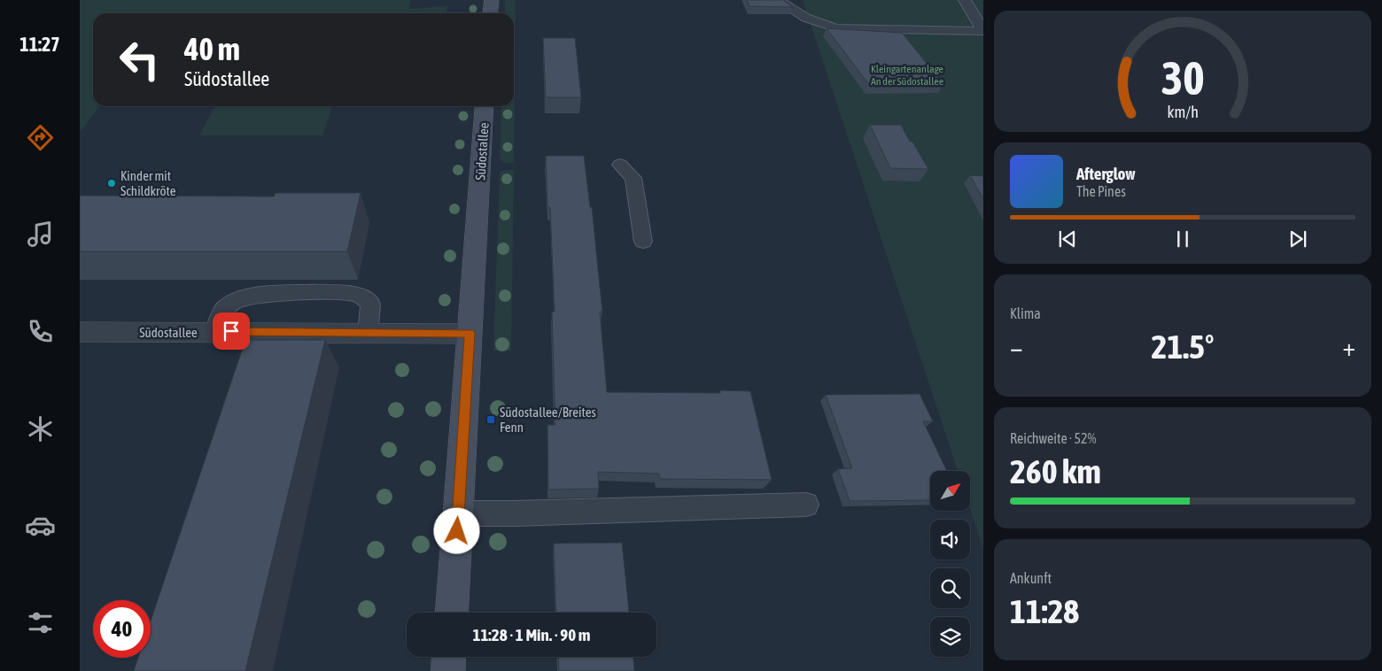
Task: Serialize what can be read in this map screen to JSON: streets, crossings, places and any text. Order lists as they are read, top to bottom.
{
  "streets": {
    "street": ["Südostallee"]
  },
  "parks": ["Kleingartenanlage An der Südostallee"],
  "places": {
    "other": ["Kinder mit Schildkröte"],
    "transit": ["Südostallee/Breites Fenn"]
  },
  "north": "top right",
  "page": {
    "tabs": "11:27",
    "turn": ["40 m", "Südostallee"],
    "song": ["Afterglow", "The Pines"],
    "tile": [
      "Klima",
      ["Reichweite · 52%", "260 km"],
      ["Ankunft", "11:28"]
    ],
    "heat": ["−", "21.5°", "+"],
    "limit": "40",
    "trip": "11:28 · 1 Min. · 90 m",
    "gauge": ["30", "km/h"]
  }
}
